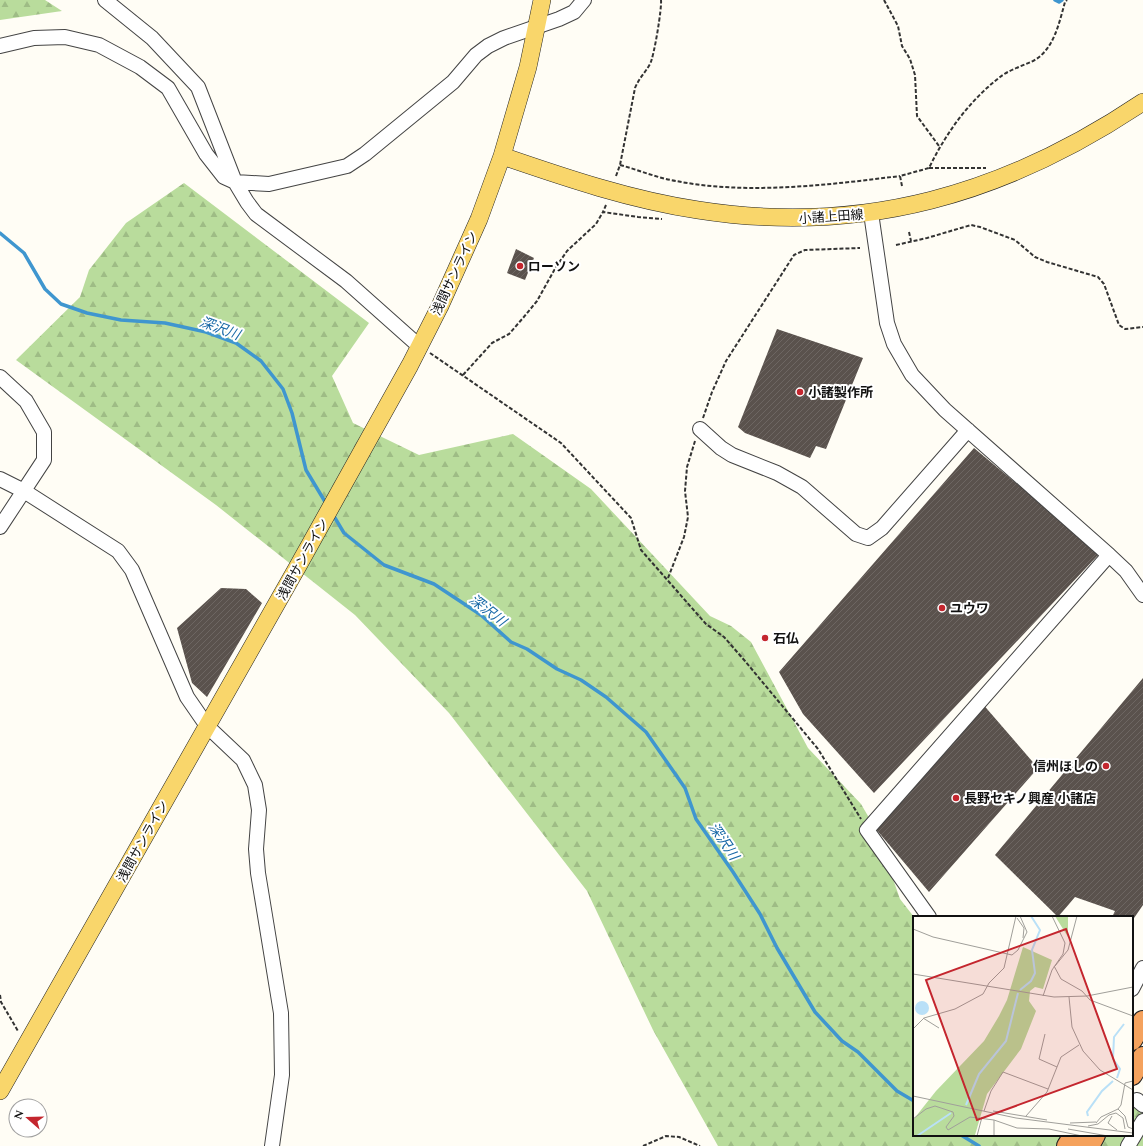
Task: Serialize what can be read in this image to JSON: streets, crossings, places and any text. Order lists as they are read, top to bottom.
{
  "streets": {
    "main road": ["小諸上田線", "浅間サンライン"]
  },
  "crossings": [
    ["小諸上田線", "浅間サンライン"]
  ],
  "water": ["深沢川"],
  "places": [
    "ローソン",
    "小諸製作所",
    "ユウワ",
    "石仏",
    "信州ほしの",
    "長野セキノ興産 小諸店"
  ],
  "north": "left"
}
